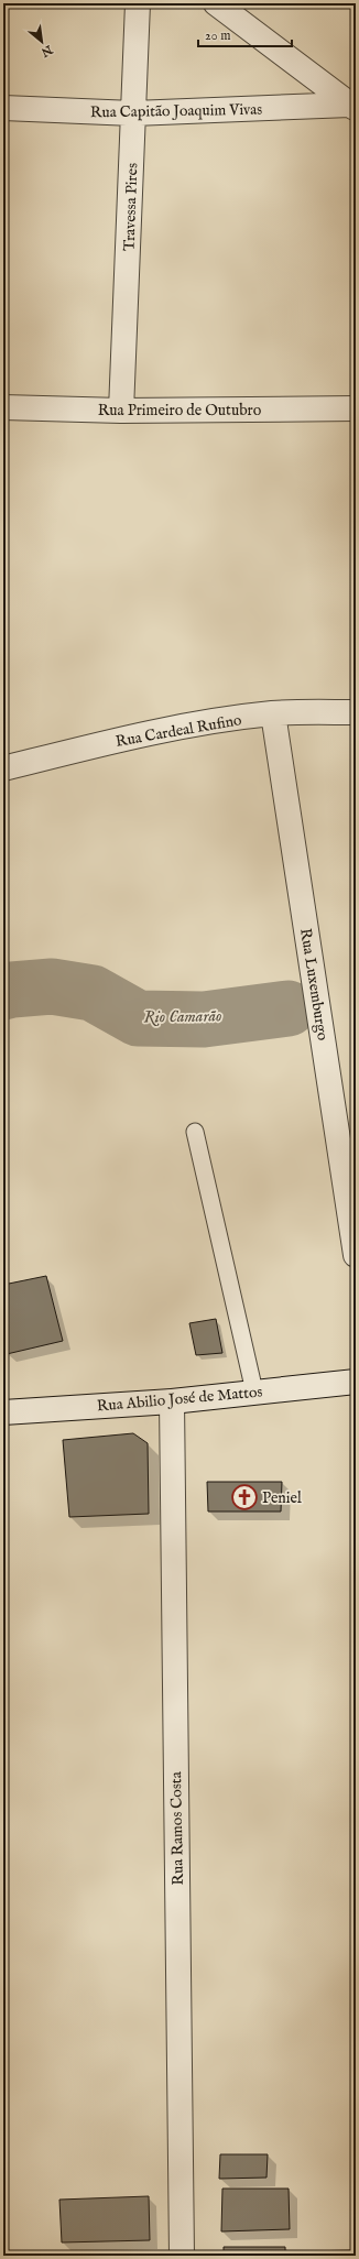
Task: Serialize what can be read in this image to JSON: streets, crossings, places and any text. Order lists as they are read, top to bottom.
{
  "streets": {
    "street": [
      "Rua Capitão Joaquim Vivas",
      "Travessa Pires",
      "Rua Primeiro de Outubro",
      "Rua Cardeal Rufino",
      "Rua Luxemburgo",
      "Rua Abilio José de Mattos",
      "Rua Ramos Costa"
    ]
  },
  "crossings": [
    ["Rua Capitão Joaquim Vivas", "Travessa Pires"],
    ["Travessa Pires", "Rua Primeiro de Outubro"],
    ["Rua Cardeal Rufino", "Rua Luxemburgo"],
    ["Rua Abilio José de Mattos", "Rua Ramos Costa"]
  ],
  "water": ["Rio Camarão"],
  "places": {
    "church": ["Peniel"]
  },
  "scale_bar": "20 m",
  "north": "bottom right"
}
